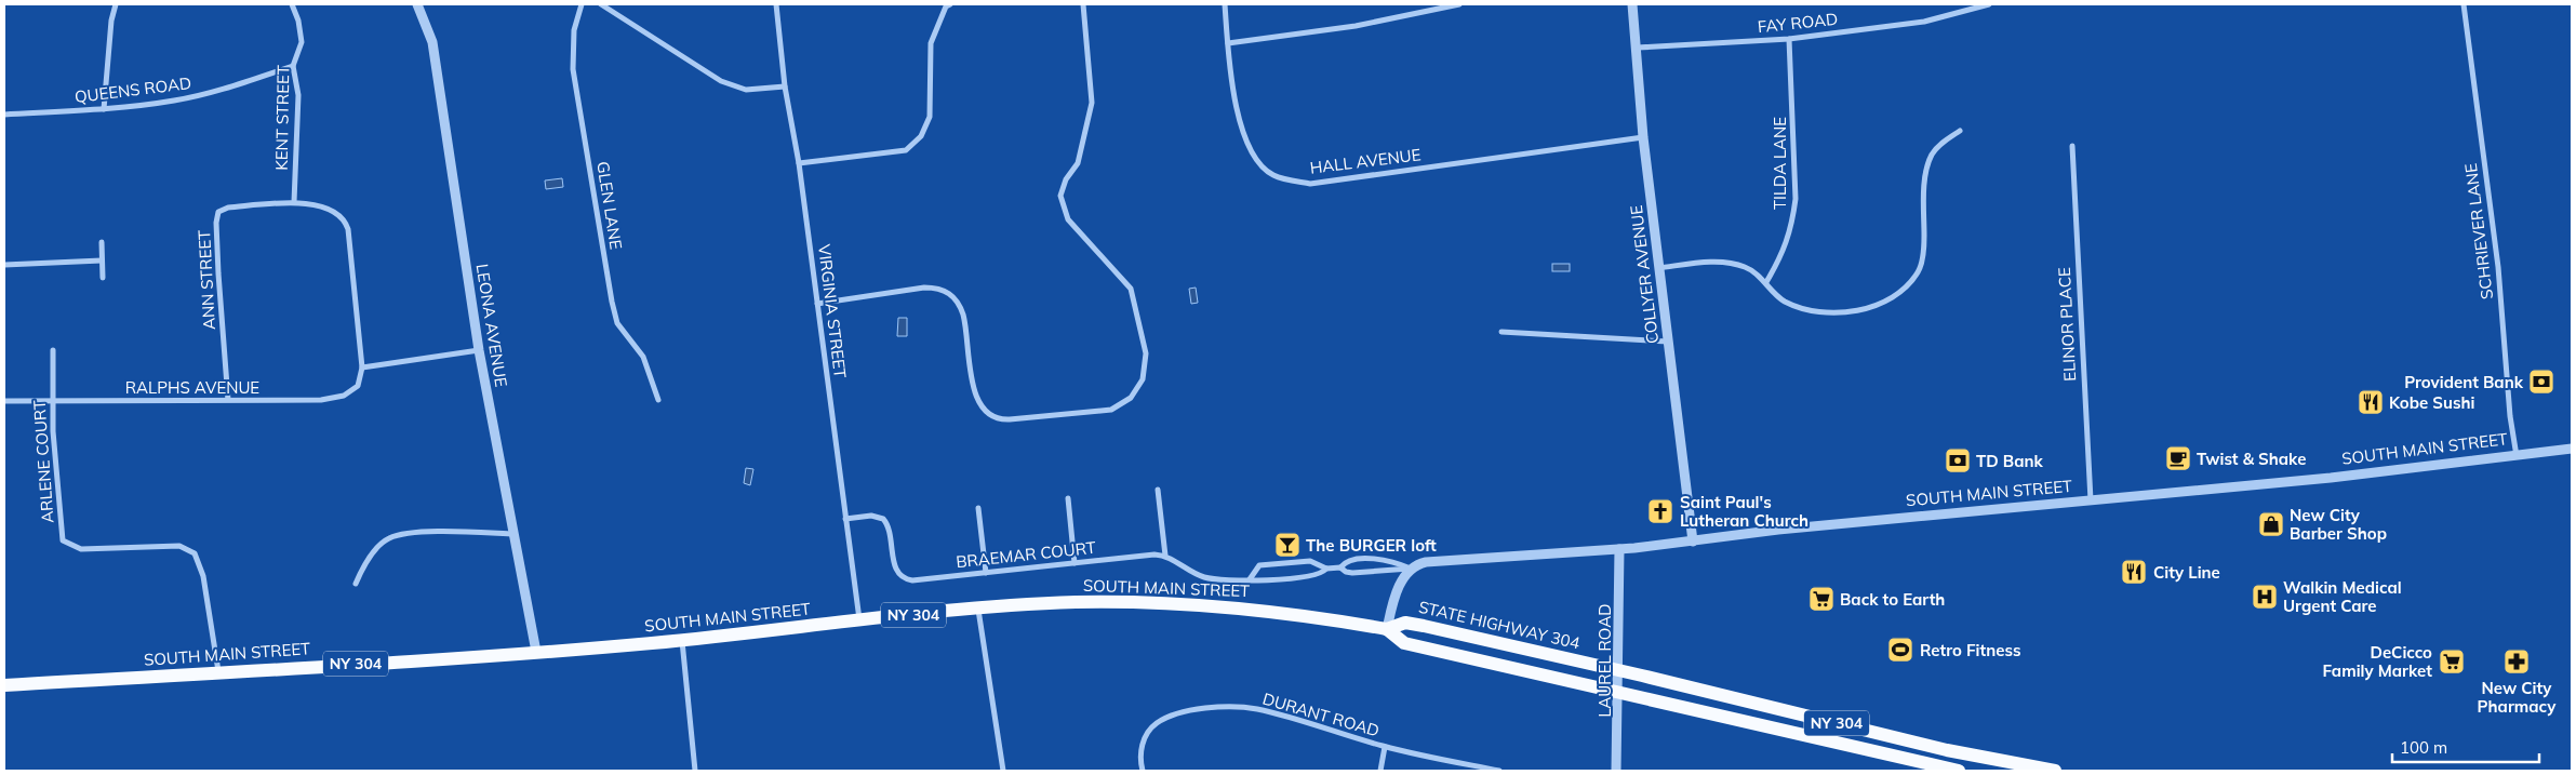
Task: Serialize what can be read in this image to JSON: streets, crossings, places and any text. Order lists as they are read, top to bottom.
{
  "streets": {
    "main road": ["SOUTH MAIN STREET", "NY 304", "STATE HIGHWAY 304"],
    "street": [
      "FAY ROAD",
      "QUEENS ROAD",
      "KENT STREET",
      "HALL AVENUE",
      "TILDA LANE",
      "GLEN LANE",
      "SCHRIEVER LANE",
      "COLLYER AVENUE",
      "ANN STREET",
      "VIRGINIA STREET",
      "ELINOR PLACE",
      "LEONA AVENUE",
      "RALPHS AVENUE",
      "ARLENE COURT",
      "BRAEMAR COURT",
      "LAUREL ROAD",
      "DURANT ROAD"
    ]
  },
  "crossings": [
    ["FAY ROAD", "TILDA LANE"],
    ["FAY ROAD", "COLLYER AVENUE"],
    ["QUEENS ROAD", "KENT STREET"],
    ["KENT STREET", "ANN STREET"],
    ["HALL AVENUE", "COLLYER AVENUE"],
    ["SCHRIEVER LANE", "SOUTH MAIN STREET"],
    ["COLLYER AVENUE", "SOUTH MAIN STREET"],
    ["ANN STREET", "RALPHS AVENUE"],
    ["VIRGINIA STREET", "SOUTH MAIN STREET"],
    ["VIRGINIA STREET", "BRAEMAR COURT"],
    ["ELINOR PLACE", "SOUTH MAIN STREET"],
    ["LEONA AVENUE", "SOUTH MAIN STREET"],
    ["RALPHS AVENUE", "ARLENE COURT"],
    ["SOUTH MAIN STREET", "ARLENE COURT"],
    ["SOUTH MAIN STREET", "BRAEMAR COURT"],
    ["SOUTH MAIN STREET", "NY 304"],
    ["SOUTH MAIN STREET", "STATE HIGHWAY 304"],
    ["SOUTH MAIN STREET", "LAUREL ROAD"],
    ["NY 304", "STATE HIGHWAY 304"],
    ["NY 304", "LAUREL ROAD"],
    ["STATE HIGHWAY 304", "LAUREL ROAD"]
  ],
  "places": {
    "bank": ["Provident Bank", "TD Bank"],
    "restaurant": ["Kobe Sushi", "City Line"],
    "cafe": ["Twist & Shake"],
    "church": ["Saint Paul's Lutheran Church"],
    "shop": ["New City Barber Shop"],
    "bar": ["The BURGER loft"],
    "hospital": ["Walkin Medical Urgent Care"],
    "supermarket": ["Back to Earth", "DeCicco Family Market"],
    "sports": ["Retro Fitness"],
    "pharmacy": ["New City Pharmacy"]
  },
  "scale_bar": "100 m"
}
